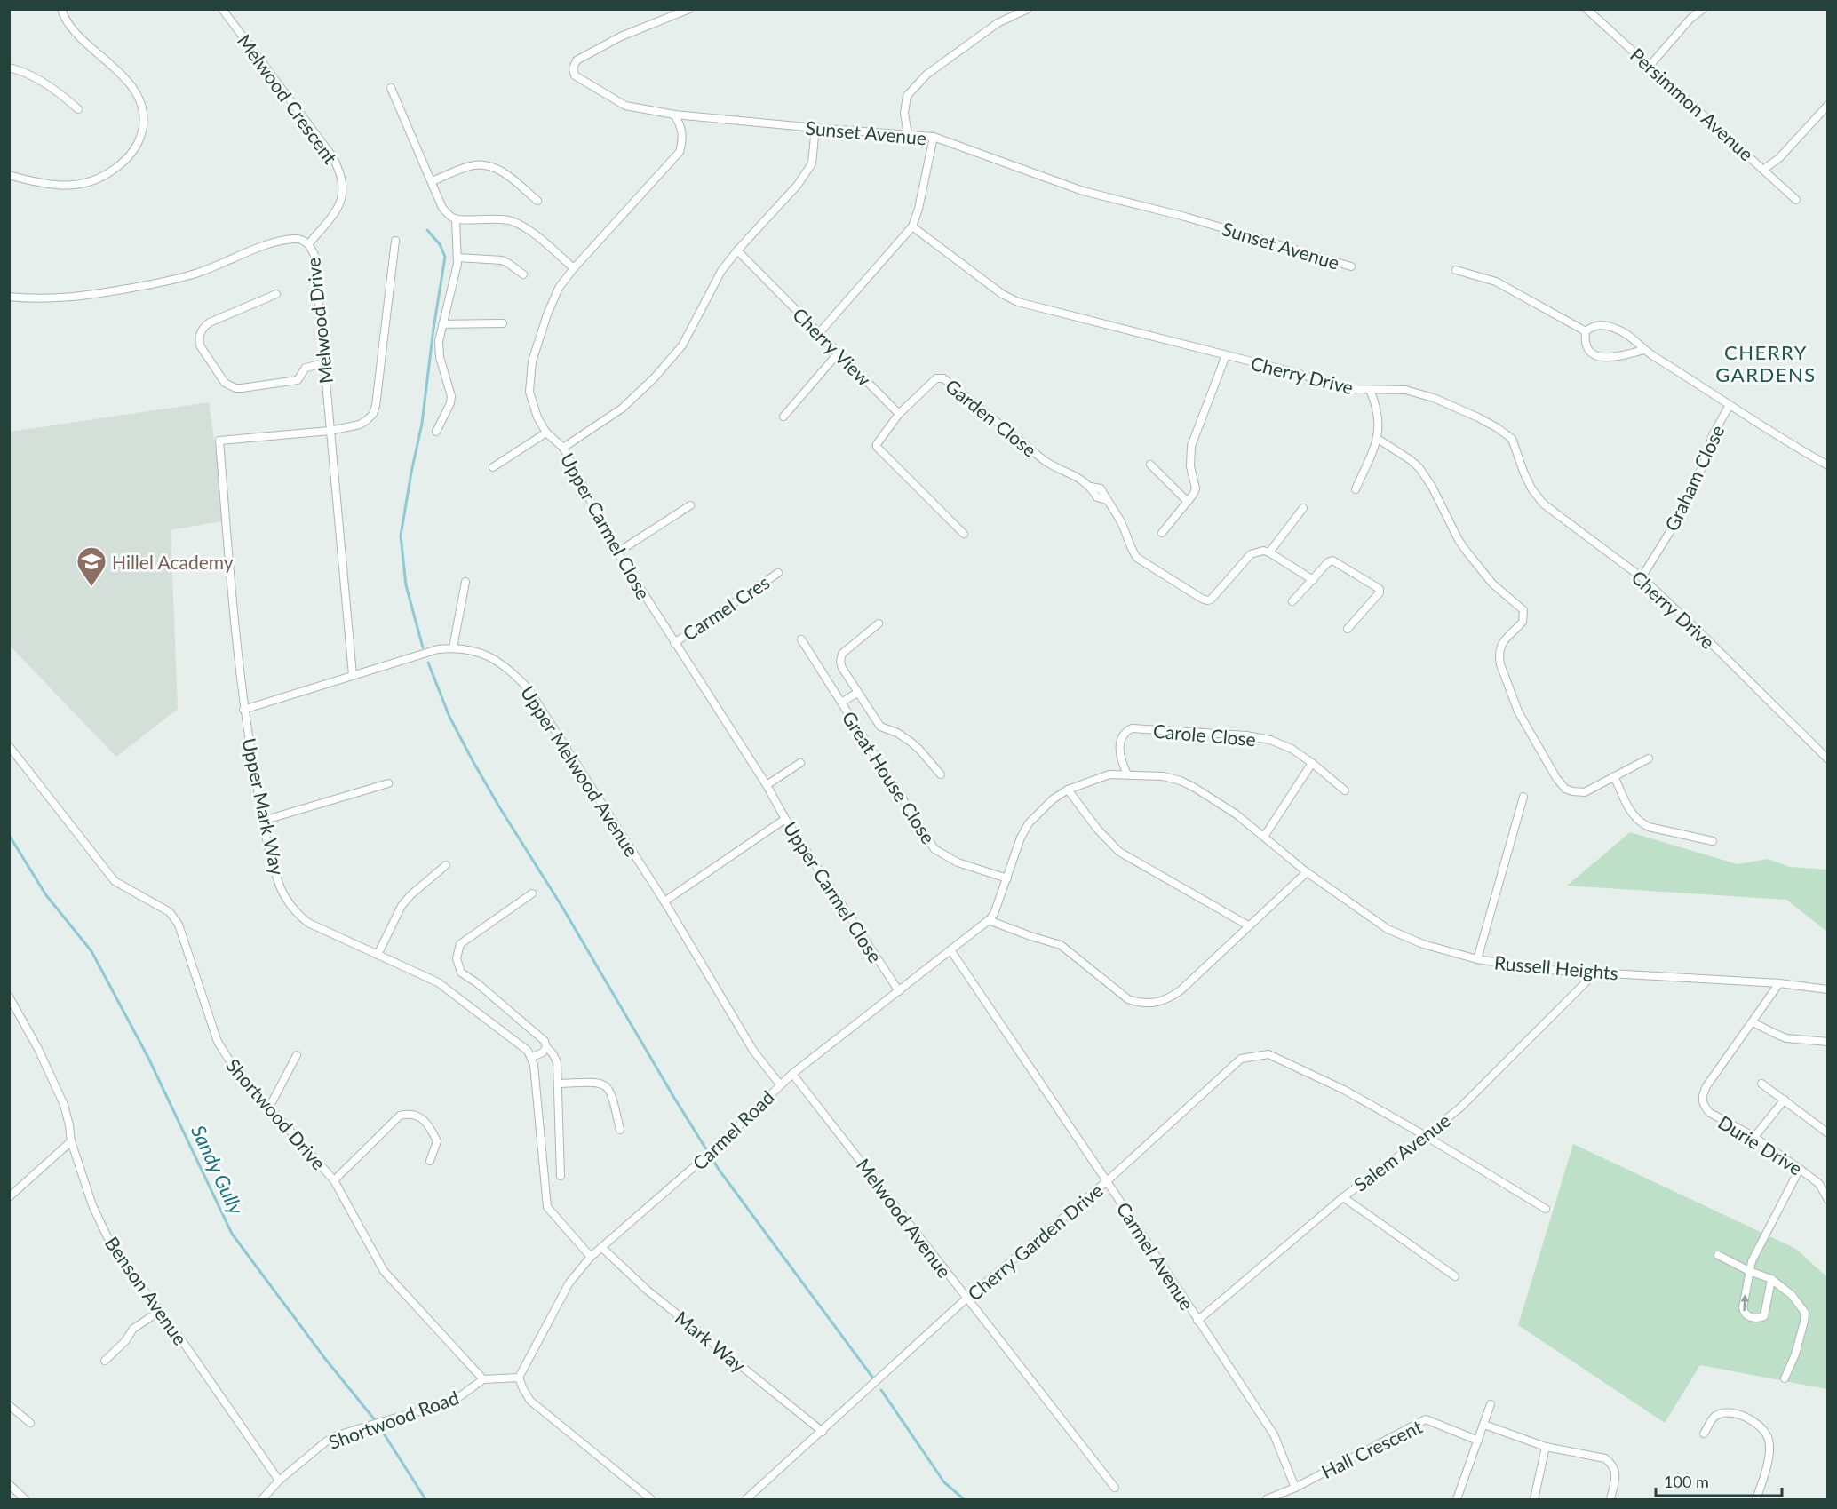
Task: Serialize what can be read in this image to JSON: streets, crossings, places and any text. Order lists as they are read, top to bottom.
{
  "streets": {
    "street": [
      "Melwood Crescent",
      "Persimmon Avenue",
      "Sunset Avenue",
      "Melwood Drive",
      "Cherry View",
      "Cherry Drive",
      "Garden Close",
      "Graham Close",
      "Upper Carmel Close",
      "Carmel Cres",
      "Carole Close",
      "Upper Melwood Avenue",
      "Great House Close",
      "Upper Mark Way",
      "Russell Heights",
      "Shortwood Drive",
      "Carmel Road",
      "Durie Drive",
      "Salem Avenue",
      "Melwood Avenue",
      "Cherry Garden Drive",
      "Carmel Avenue",
      "Benson Avenue",
      "Mark Way",
      "Shortwood Road",
      "Hall Crescent"
    ]
  },
  "crossings": [
    ["Melwood Crescent", "Melwood Drive"],
    ["Sunset Avenue", "Upper Carmel Close"],
    ["Melwood Drive", "Upper Melwood Avenue"],
    ["Melwood Drive", "Upper Mark Way"],
    ["Cherry View", "Garden Close"],
    ["Cherry Drive", "Graham Close"],
    ["Upper Carmel Close", "Carmel Cres"],
    ["Upper Carmel Close", "Carmel Road"],
    ["Carole Close", "Russell Heights"],
    ["Upper Melwood Avenue", "Upper Mark Way"],
    ["Upper Melwood Avenue", "Carmel Road"],
    ["Great House Close", "Russell Heights"],
    ["Russell Heights", "Carmel Road"],
    ["Russell Heights", "Durie Drive"],
    ["Russell Heights", "Salem Avenue"],
    ["Shortwood Drive", "Shortwood Road"],
    ["Carmel Road", "Melwood Avenue"],
    ["Carmel Road", "Carmel Avenue"],
    ["Carmel Road", "Mark Way"],
    ["Salem Avenue", "Cherry Garden Drive"],
    ["Salem Avenue", "Carmel Avenue"],
    ["Melwood Avenue", "Cherry Garden Drive"],
    ["Cherry Garden Drive", "Carmel Avenue"],
    ["Cherry Garden Drive", "Mark Way"],
    ["Carmel Avenue", "Hall Crescent"],
    ["Benson Avenue", "Shortwood Road"]
  ],
  "districts": ["CHERRY GARDENS"],
  "water": ["Sandy Gully"],
  "places": {
    "school or university": ["Hillel Academy"]
  },
  "scale_bar": "100 m"
}
